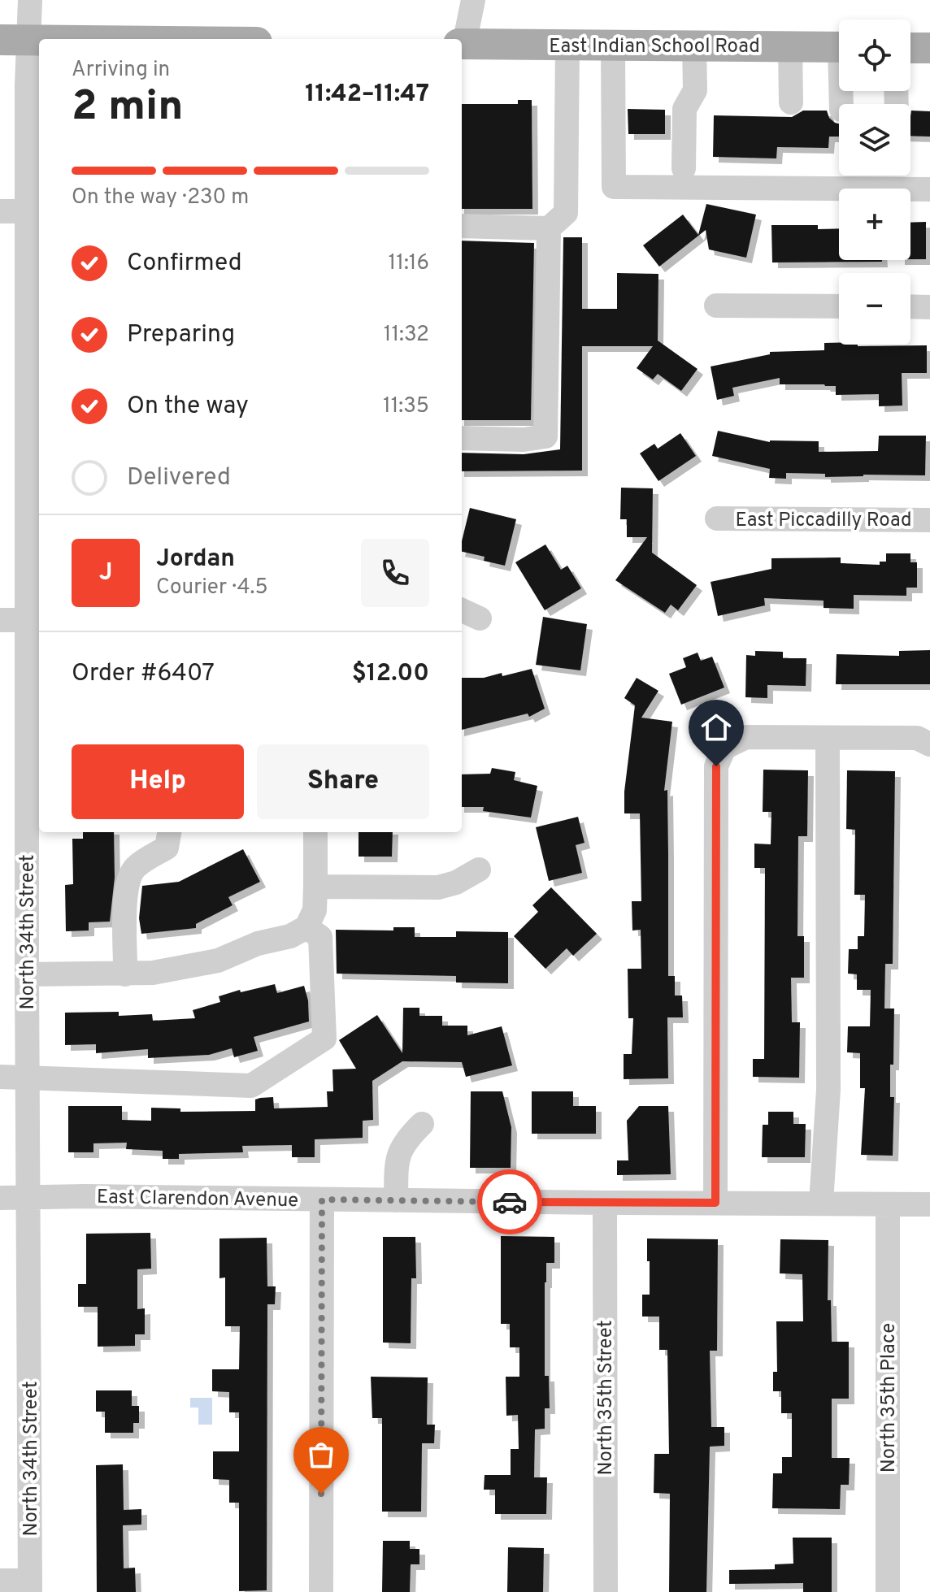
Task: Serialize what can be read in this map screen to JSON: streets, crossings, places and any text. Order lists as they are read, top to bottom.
{
  "streets": {
    "main road": ["East Indian School Road"],
    "street": [
      "East Piccadilly Road",
      "North 34th Street",
      "East Clarendon Avenue",
      "North 35th Street",
      "North 35th Place"
    ]
  },
  "crossings": [
    ["North 34th Street", "East Clarendon Avenue"],
    ["East Clarendon Avenue", "North 35th Street"],
    ["East Clarendon Avenue", "North 35th Place"]
  ],
  "page": {
    "map_buttons": ["+", "−"],
    "heading": ["2 min", "Arriving in", "11:42–11:47"],
    "panel": [
      "Jordan",
      "Courier · 4.5",
      "Order #6407",
      "$12.00"
    ],
    "bar": "On the way · 230 m",
    "list": [
      ["Confirmed", "11:16"],
      ["Preparing", "11:32"],
      ["On the way", "11:35"],
      "Delivered"
    ],
    "round": "J",
    "buttons": ["Help", "Share"]
  }
}
